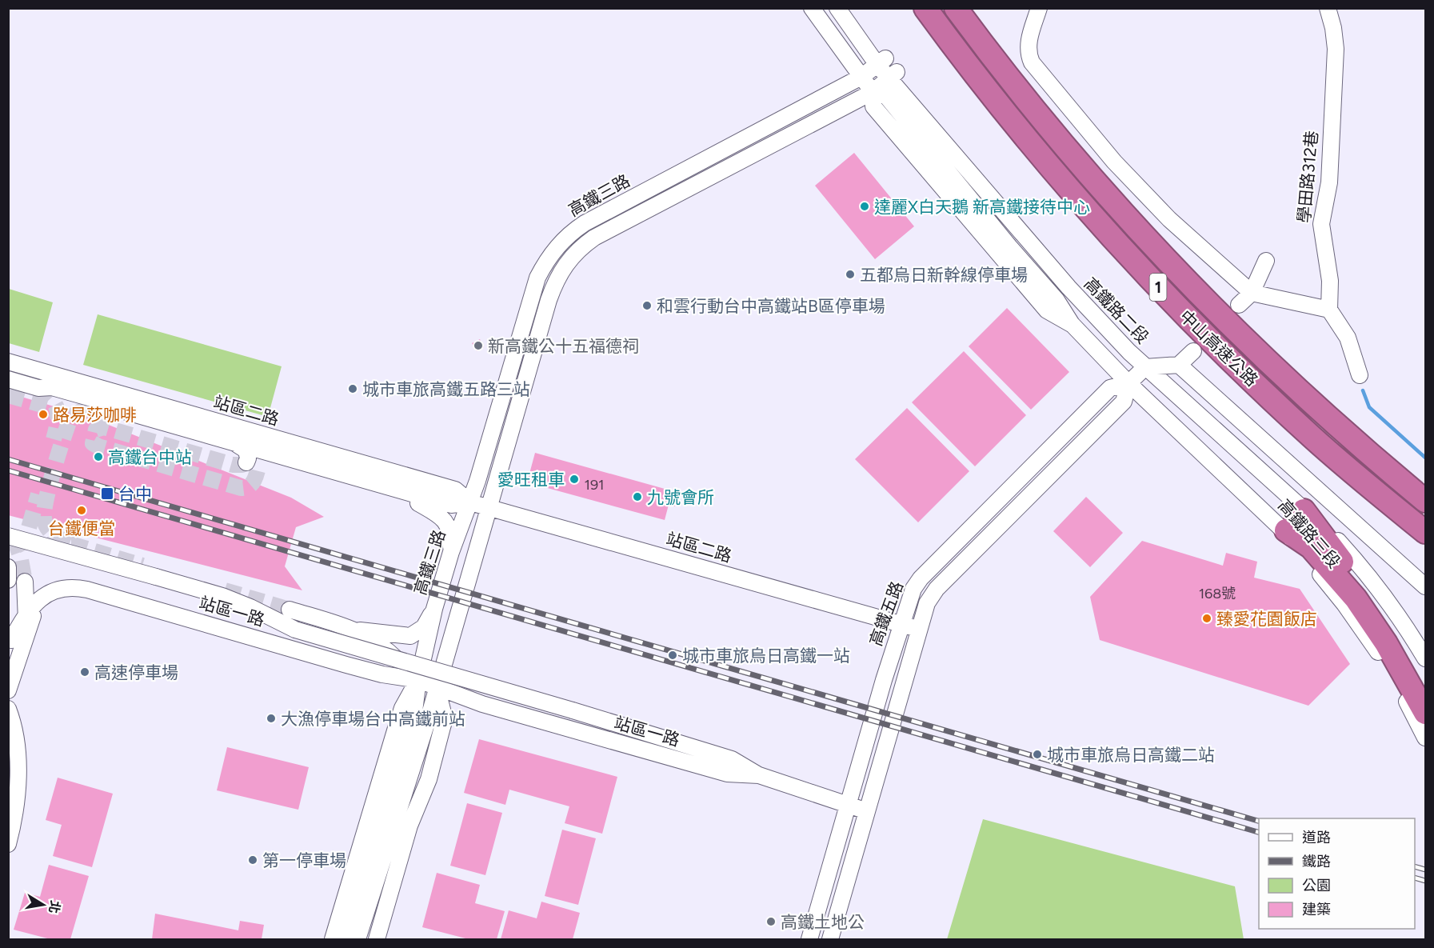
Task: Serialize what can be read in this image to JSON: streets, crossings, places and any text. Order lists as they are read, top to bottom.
{
  "streets": {
    "highway": ["1", "中山高速公路"],
    "street": [
      "學田路312巷",
      "高鐵三路",
      "高鐵路二段",
      "站區二路",
      "高鐵路三段",
      "站區一路",
      "高鐵五路"
    ]
  },
  "crossings": [
    ["高鐵三路", "高鐵路二段"],
    ["高鐵三路", "站區二路"],
    ["高鐵三路", "站區一路"],
    ["高鐵路二段", "高鐵路三段"],
    ["高鐵路二段", "高鐵五路"],
    ["站區二路", "高鐵五路"],
    ["高鐵路三段", "高鐵五路"],
    ["站區一路", "高鐵五路"]
  ],
  "places": {
    "other": [
      "達麗X白天鵝 新高鐵接待中心",
      "五都烏日新幹線停車場",
      "和雲行動台中高鐵站B區停車場",
      "新高鐵公十五福德祠",
      "城市車旅高鐵五路三站",
      "路易莎咖啡",
      "高鐵台中站",
      "愛旺租車",
      "九號會所",
      "台鐵便當",
      "臻愛花園飯店",
      "城市車旅烏日高鐵一站",
      "高速停車場",
      "大漁停車場台中高鐵前站",
      "城市車旅烏日高鐵二站",
      "第一停車場",
      "高鐵土地公"
    ],
    "transit": ["台中"]
  },
  "house_numbers": ["191", "168號"],
  "legend": [
    "道路",
    "鐵路",
    "公園",
    "建築"
  ],
  "north": "right"
}
